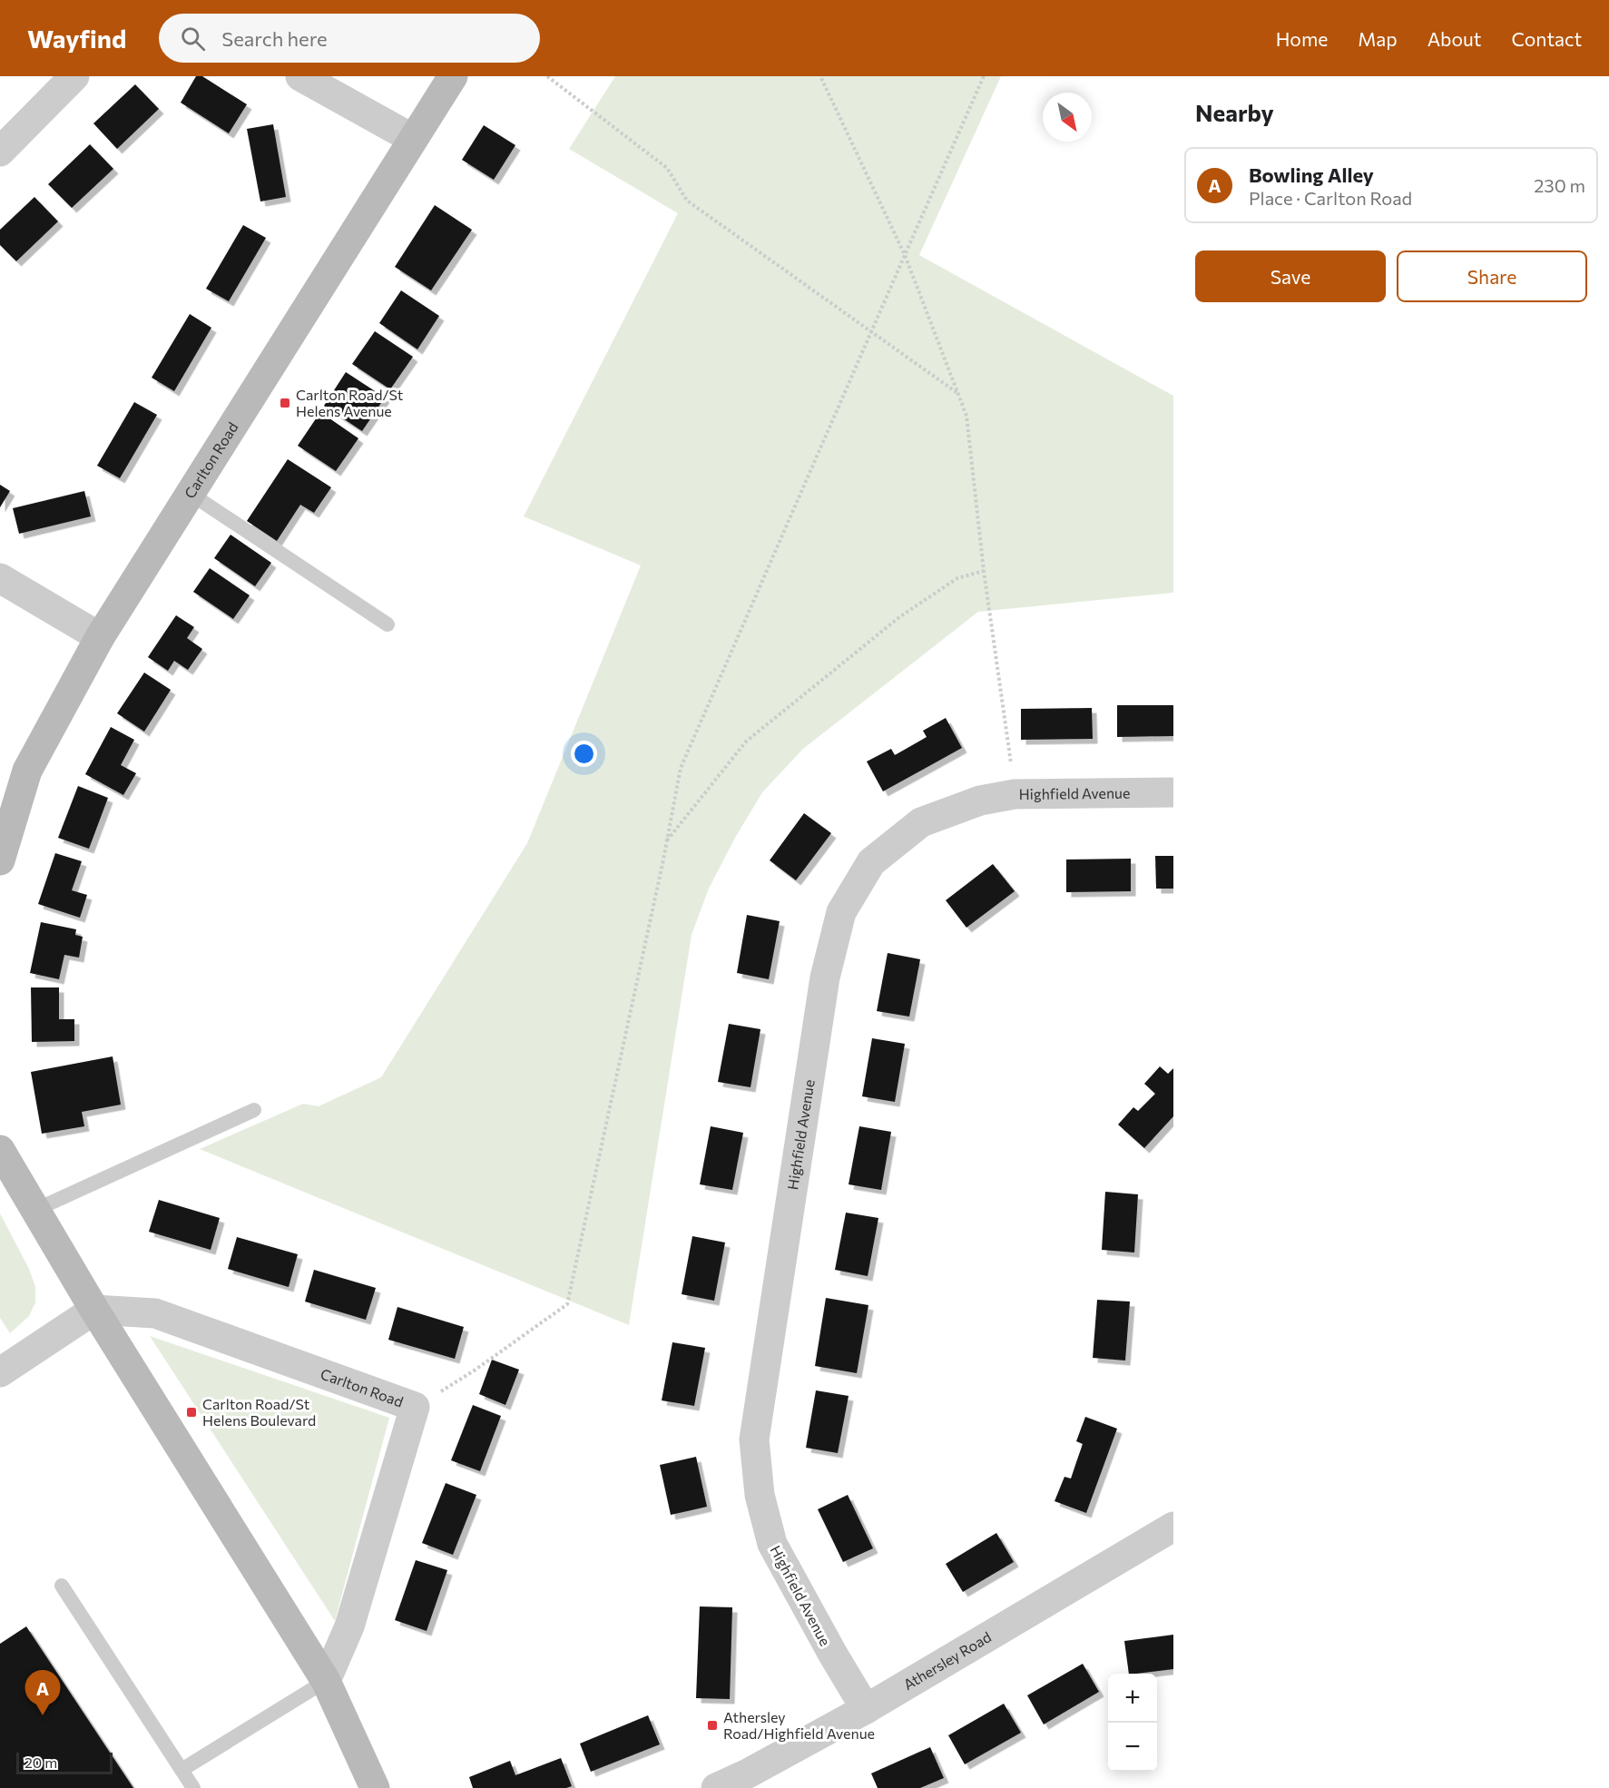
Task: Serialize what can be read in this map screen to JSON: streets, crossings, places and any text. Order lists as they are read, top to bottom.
{
  "streets": {
    "main road": ["Carlton Road"],
    "street": ["Highfield Avenue", "Athersley Road"]
  },
  "crossings": [
    ["Highfield Avenue", "Athersley Road"]
  ],
  "places": {
    "transit": ["Carlton Road/St Helens Avenue", "Carlton Road/St Helens Boulevard", "Athersley Road/Highfield Avenue"]
  },
  "scale_bar": "20 m",
  "north": "bottom right",
  "page": {
    "header": "Wayfind",
    "search": "Search here",
    "nav": [
      "Home",
      "Map",
      "About",
      "Contact"
    ],
    "heading": "Nearby",
    "list": [
      {
        "mark": "A",
        "name": "Bowling Alley",
        "note": "Place · Carlton Road",
        "value": "230 m"
      }
    ],
    "buttons": ["Save", "Share"],
    "pins": "A",
    "map_buttons": ["+", "−"],
    "scale": "20 m"
  }
}
